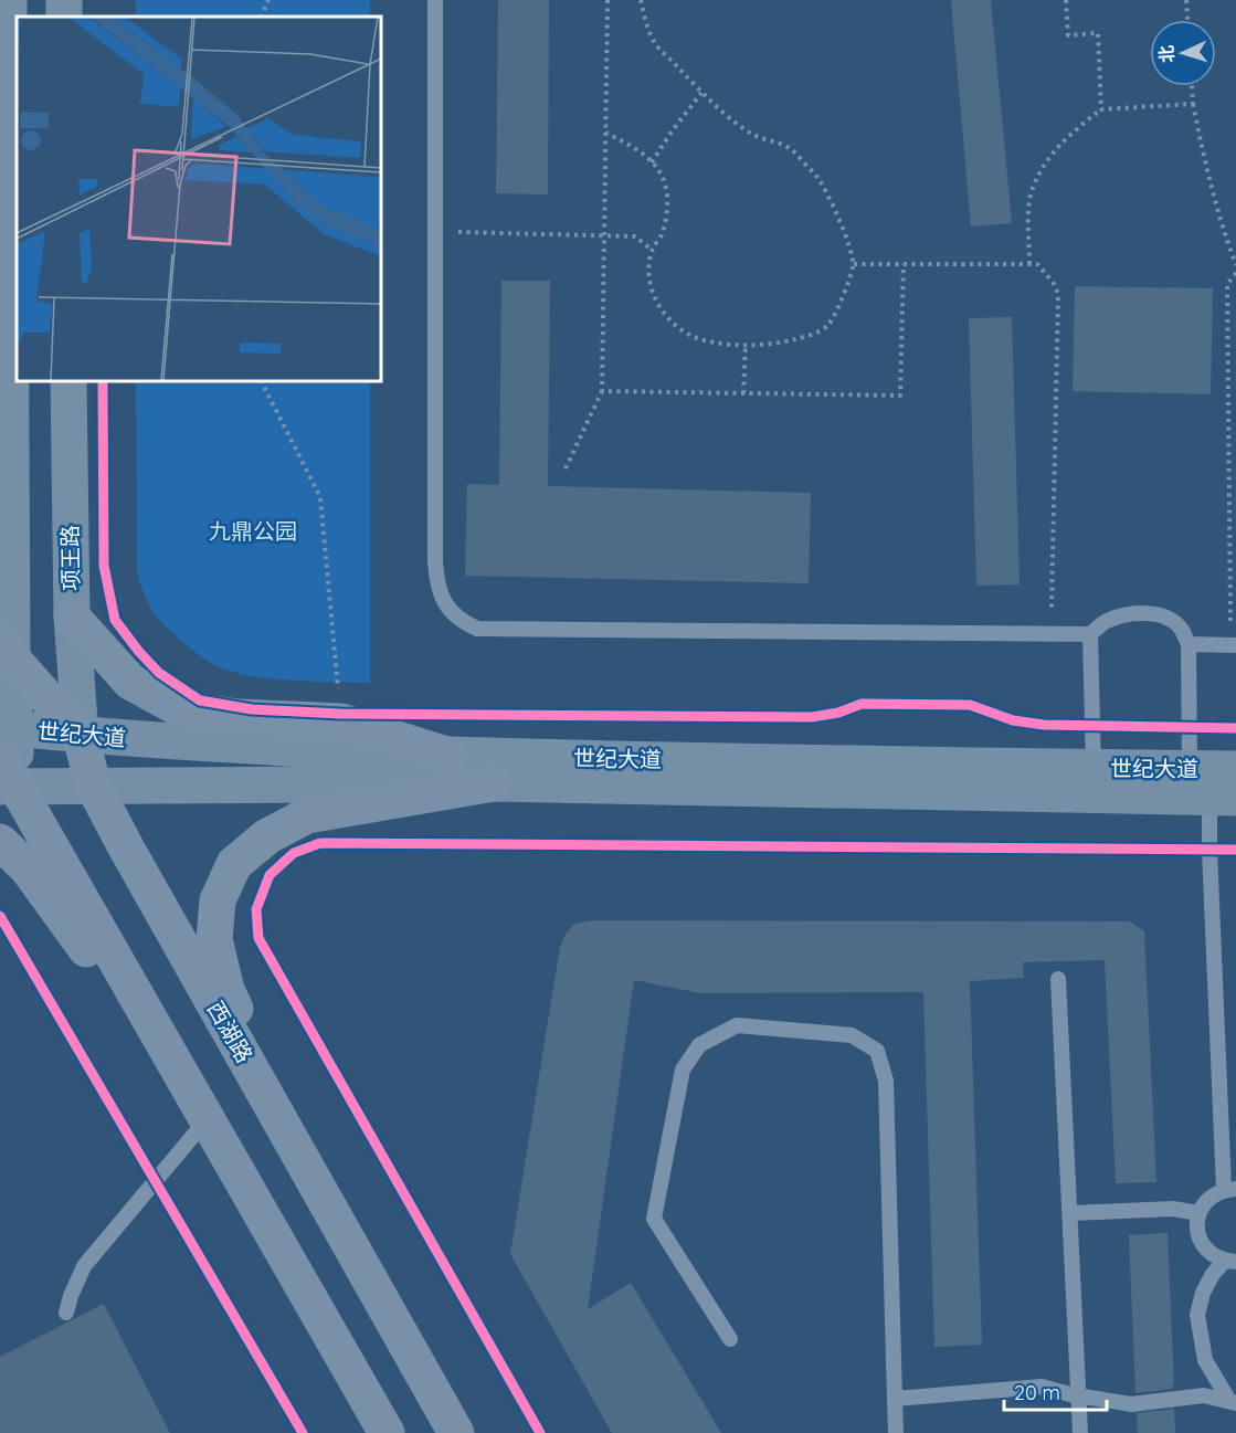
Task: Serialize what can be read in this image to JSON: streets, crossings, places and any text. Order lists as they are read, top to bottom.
{
  "streets": {
    "main road": ["西湖路"],
    "street": ["项王路", "世纪大道"]
  },
  "crossings": [
    ["项王路", "世纪大道"],
    ["项王路", "西湖路"],
    ["世纪大道", "西湖路"]
  ],
  "parks": ["九鼎公园"],
  "scale_bar": "20 m",
  "north": "left"
}
